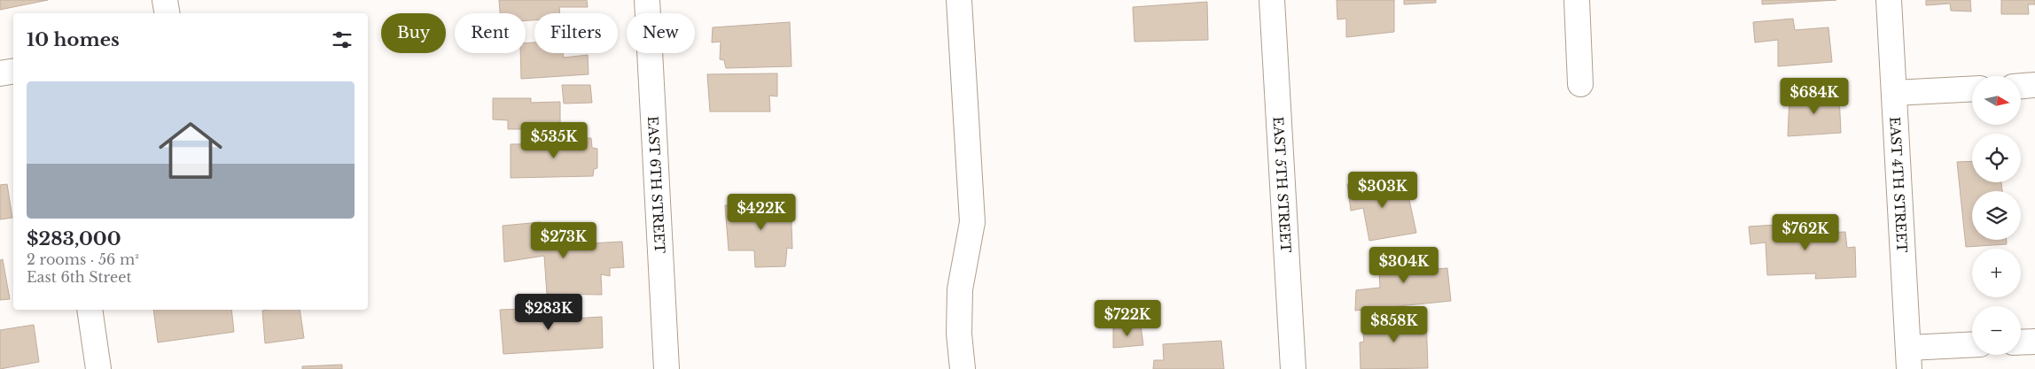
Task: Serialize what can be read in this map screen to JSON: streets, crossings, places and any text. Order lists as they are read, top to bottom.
{
  "streets": {
    "street": ["EAST 6TH STREET", "EAST 5TH STREET", "EAST 4TH STREET"]
  },
  "north": "right",
  "page": {
    "chip": [
      "Buy",
      "Rent",
      "Filters",
      "New"
    ],
    "heading": "10 homes",
    "list": [
      {
        "name": "$283,000",
        "note": "2 rooms · 56 m² · East 6th Street"
      }
    ],
    "map_buttons": ["+", "−"],
    "price": [
      "$684K",
      "$535K",
      "$303K",
      "$422K",
      "$762K",
      "$273K",
      "$304K",
      "$283K",
      "$722K",
      "$858K"
    ]
  }
}
